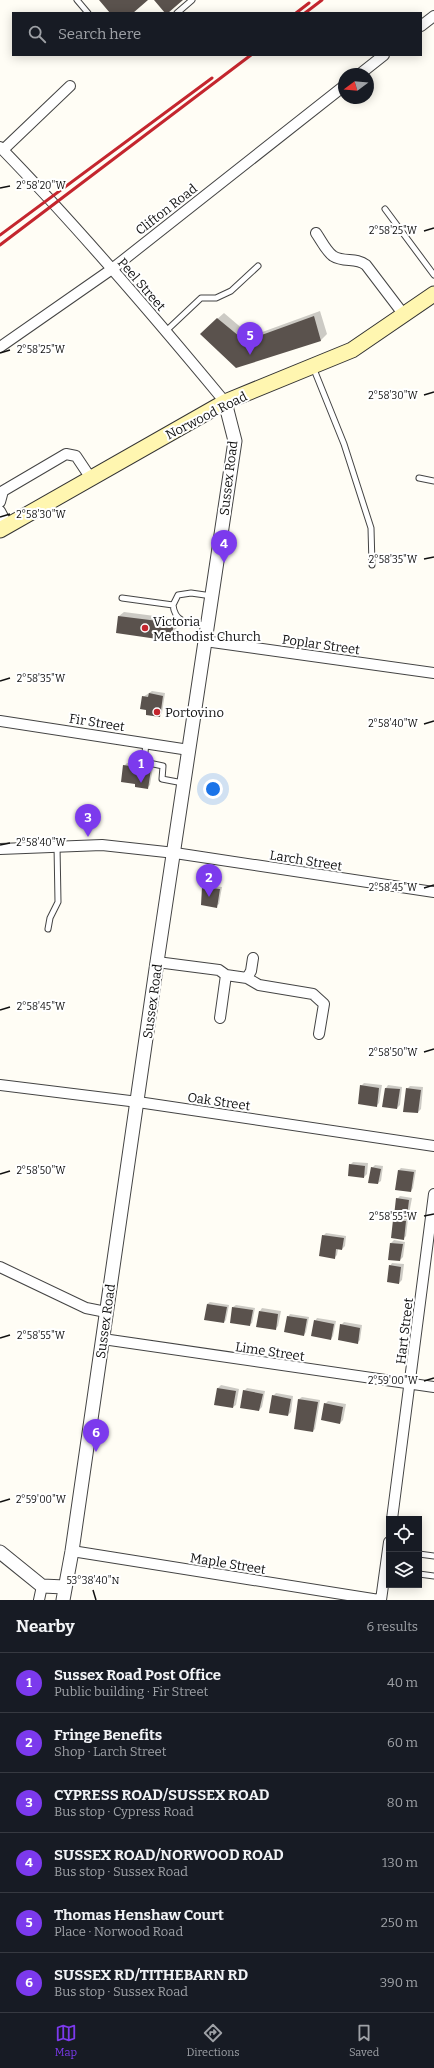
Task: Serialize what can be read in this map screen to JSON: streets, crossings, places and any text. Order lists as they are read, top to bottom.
{
  "streets": {
    "main road": ["Norwood Road"],
    "street": [
      "Clifton Road",
      "Peel Street",
      "Sussex Road",
      "Poplar Street",
      "Fir Street",
      "Larch Street",
      "Oak Street",
      "Hart Street",
      "Lime Street",
      "Maple Street"
    ]
  },
  "crossings": [
    ["Clifton Road", "Peel Street"],
    ["Peel Street", "Norwood Road"],
    ["Peel Street", "Sussex Road"],
    ["Norwood Road", "Sussex Road"],
    ["Sussex Road", "Poplar Street"],
    ["Sussex Road", "Fir Street"],
    ["Sussex Road", "Larch Street"],
    ["Sussex Road", "Oak Street"],
    ["Sussex Road", "Lime Street"],
    ["Sussex Road", "Maple Street"],
    ["Hart Street", "Lime Street"]
  ],
  "places": ["Victoria Methodist Church", "Portovino"],
  "north": "left",
  "page": {
    "search": "Search here",
    "pins": [
      "5",
      "4",
      "1",
      "3",
      "2",
      "6"
    ],
    "heading": ["Nearby", "6 results"],
    "list": [
      {
        "mark": "1",
        "name": "Sussex Road Post Office",
        "note": "Public building · Fir Street",
        "value": "40 m"
      },
      {
        "mark": "2",
        "name": "Fringe Benefits",
        "note": "Shop · Larch Street",
        "value": "60 m"
      },
      {
        "mark": "3",
        "name": "CYPRESS ROAD/SUSSEX ROAD",
        "note": "Bus stop · Cypress Road",
        "value": "80 m"
      },
      {
        "mark": "4",
        "name": "SUSSEX ROAD/NORWOOD ROAD",
        "note": "Bus stop · Sussex Road",
        "value": "130 m"
      },
      {
        "mark": "5",
        "name": "Thomas Henshaw Court",
        "note": "Place · Norwood Road",
        "value": "250 m"
      },
      {
        "mark": "6",
        "name": "SUSSEX RD/TITHEBARN RD",
        "note": "Bus stop · Sussex Road",
        "value": "390 m"
      }
    ],
    "nav": ["Map", "Directions", "Saved"]
  },
  "coordinates": [
    "2°58'20\"W",
    "2°58'25\"W",
    "2°58'30\"W",
    "2°58'35\"W",
    "2°58'40\"W",
    "2°58'45\"W",
    "2°58'50\"W",
    "2°58'55\"W",
    "2°59'00\"W",
    "53°38'40\"N"
  ]
}
